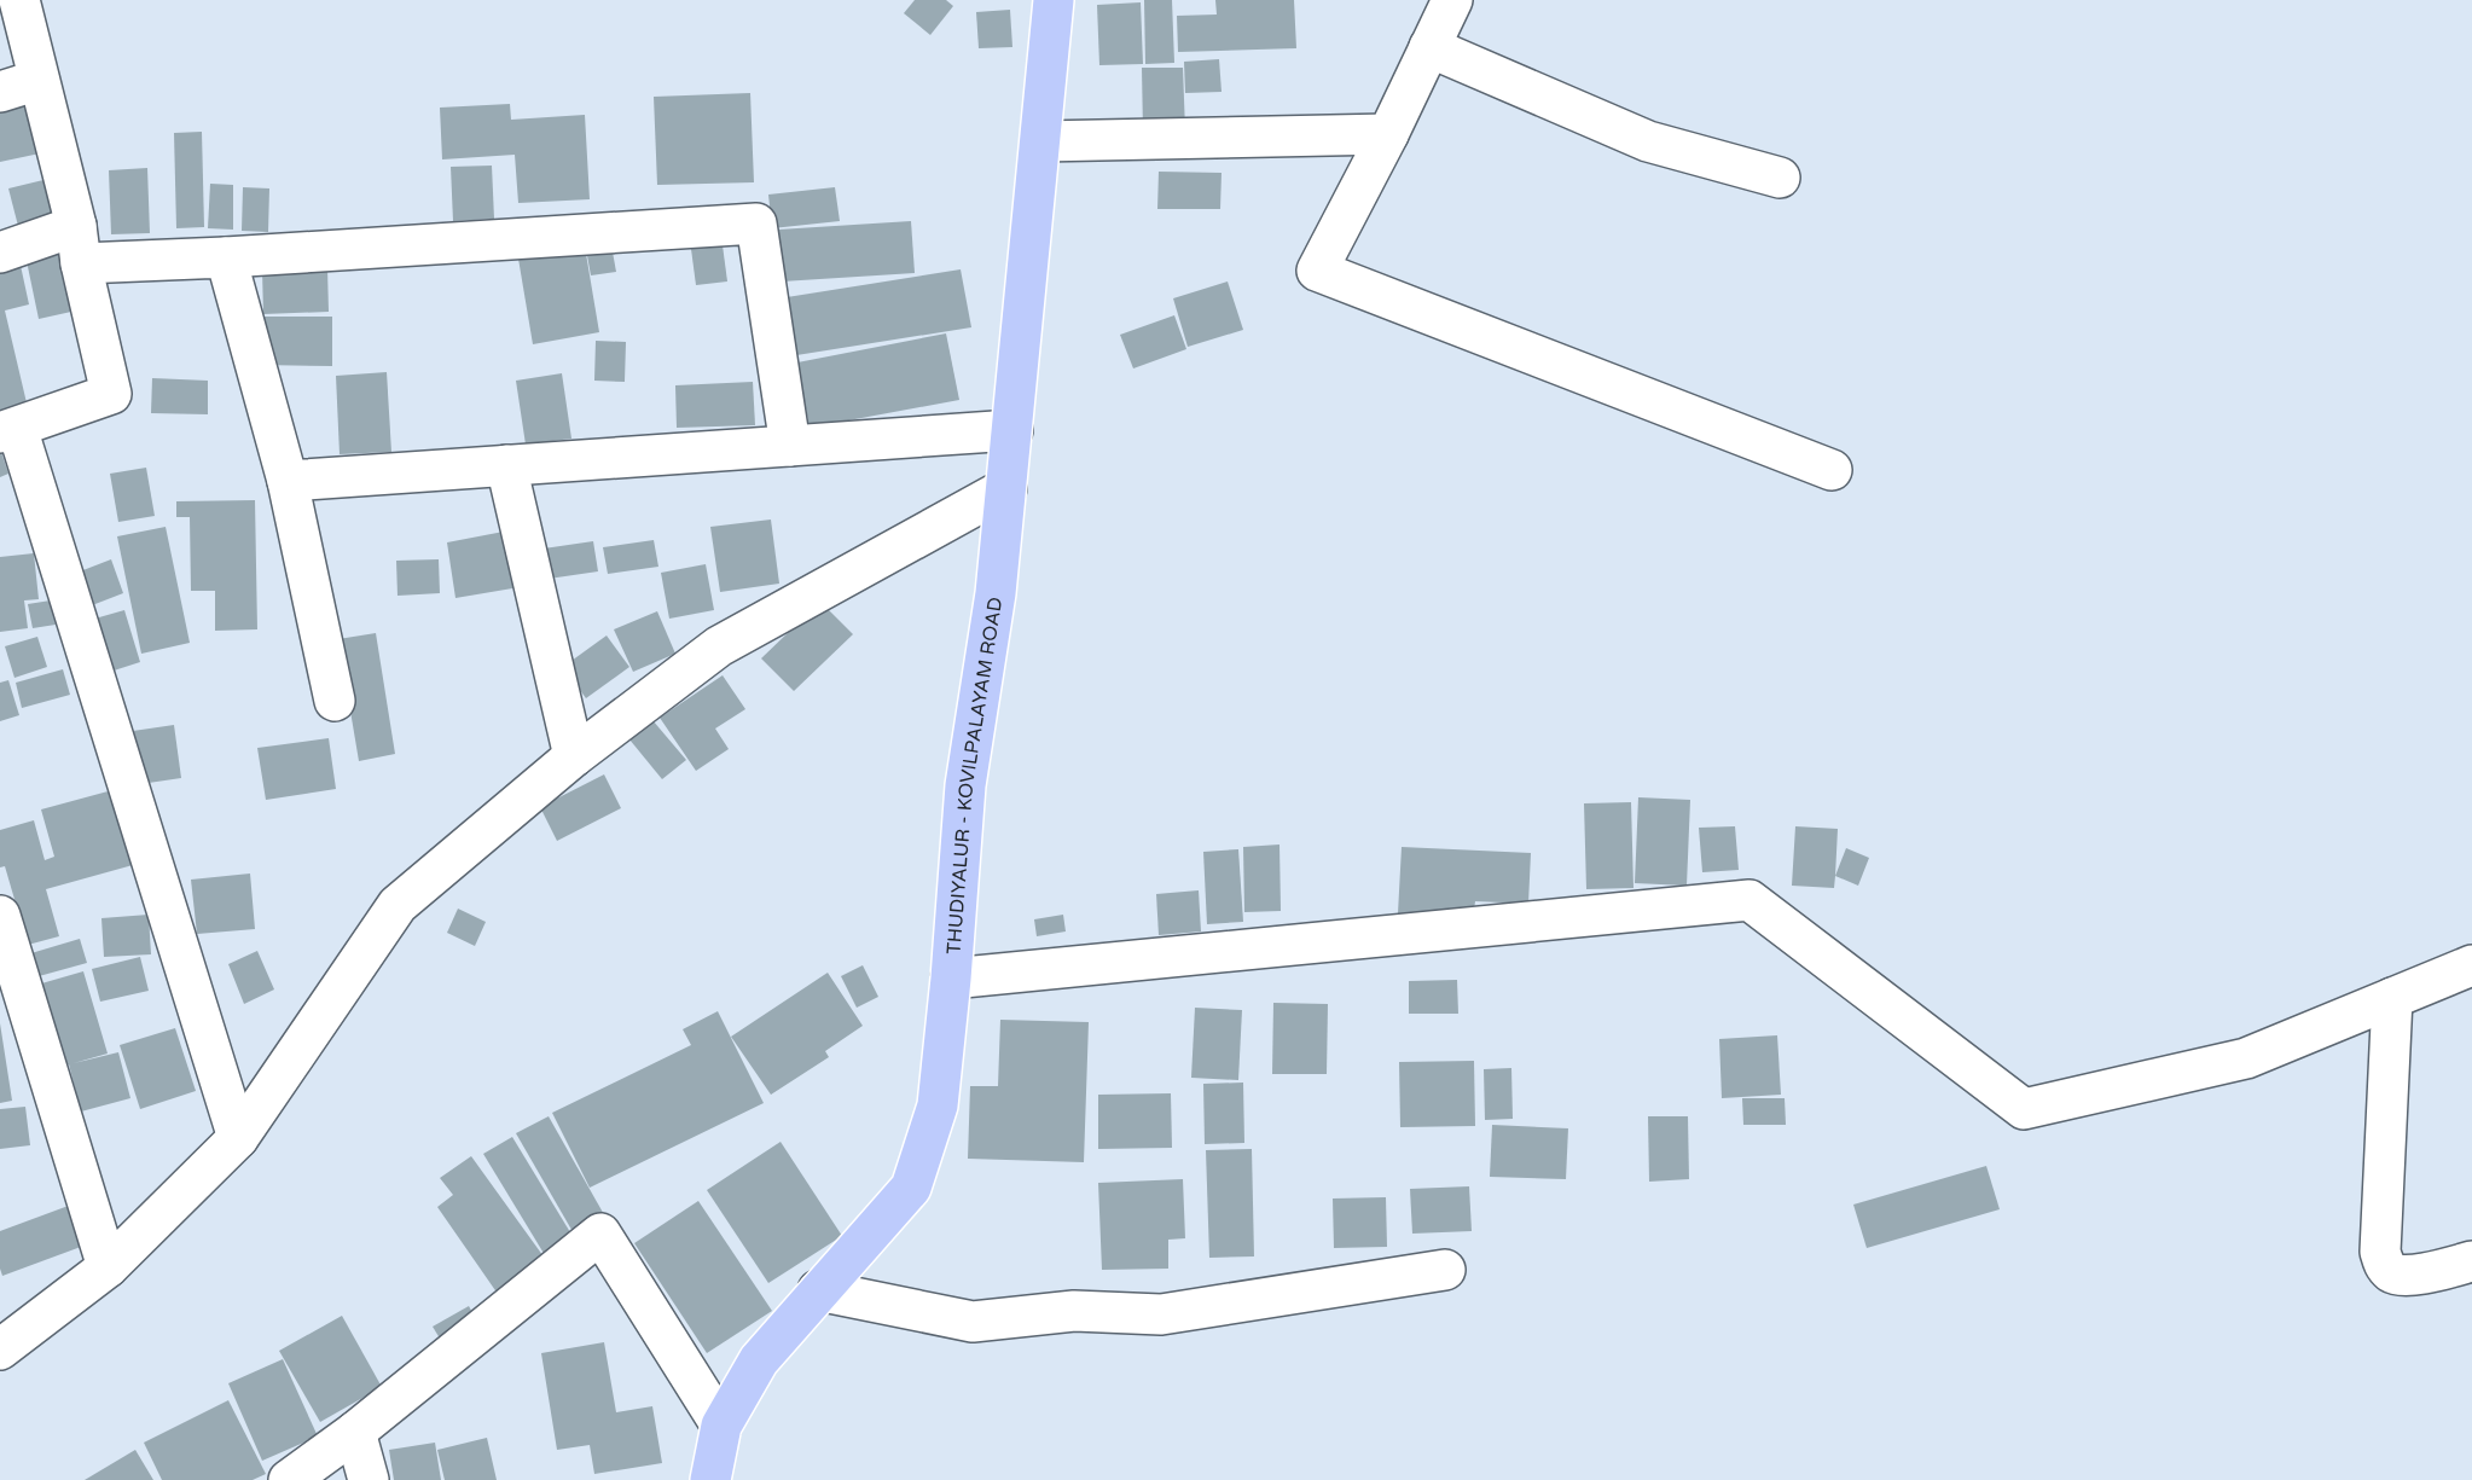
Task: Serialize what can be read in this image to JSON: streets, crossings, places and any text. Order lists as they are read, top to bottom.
{
  "streets": {
    "main road": ["THUDIYALUR - KOVILPALAYAM ROAD"]
  }
}
